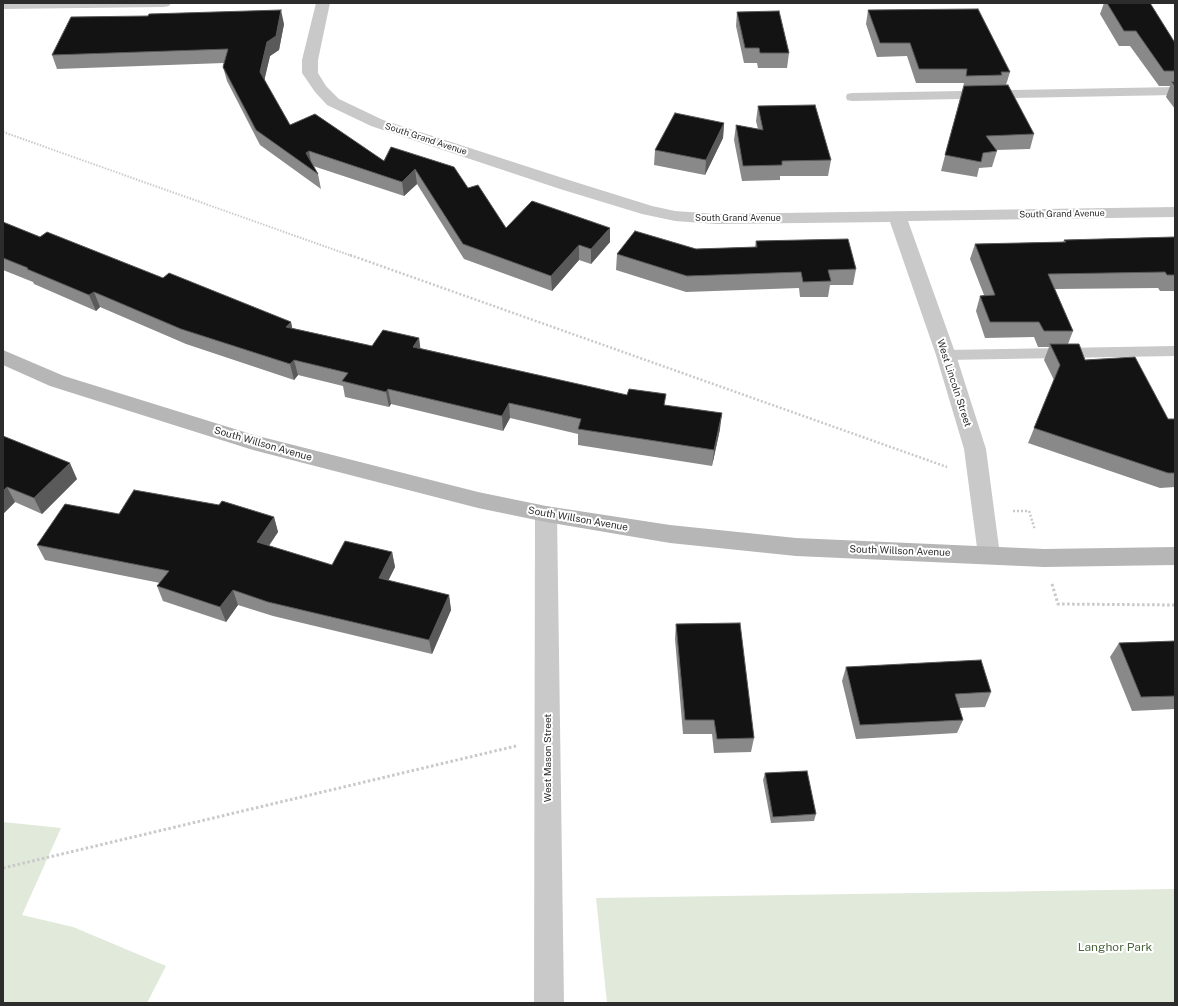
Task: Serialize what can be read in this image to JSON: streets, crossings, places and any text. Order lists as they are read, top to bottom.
{
  "streets": {
    "main road": ["South Willson Avenue"],
    "street": ["South Grand Avenue", "West Lincoln Street", "West Mason Street"]
  },
  "crossings": [
    ["South Grand Avenue", "West Lincoln Street"],
    ["West Lincoln Street", "South Willson Avenue"],
    ["South Willson Avenue", "West Mason Street"]
  ],
  "parks": ["Langhor Park"]
}
